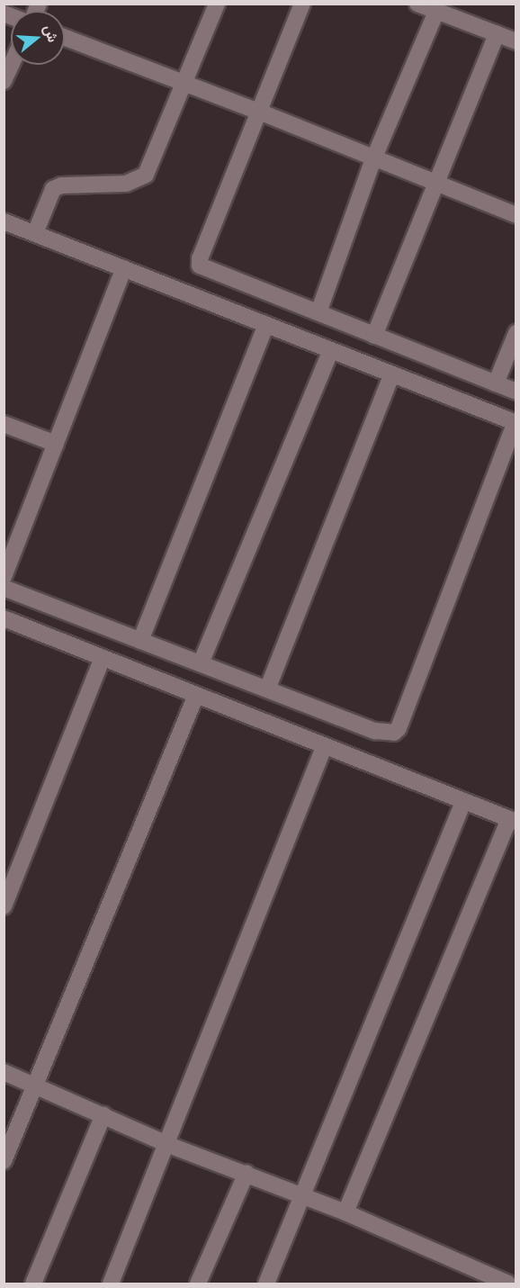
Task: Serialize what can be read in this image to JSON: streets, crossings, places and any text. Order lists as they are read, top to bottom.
{
  "north": "right"
}
